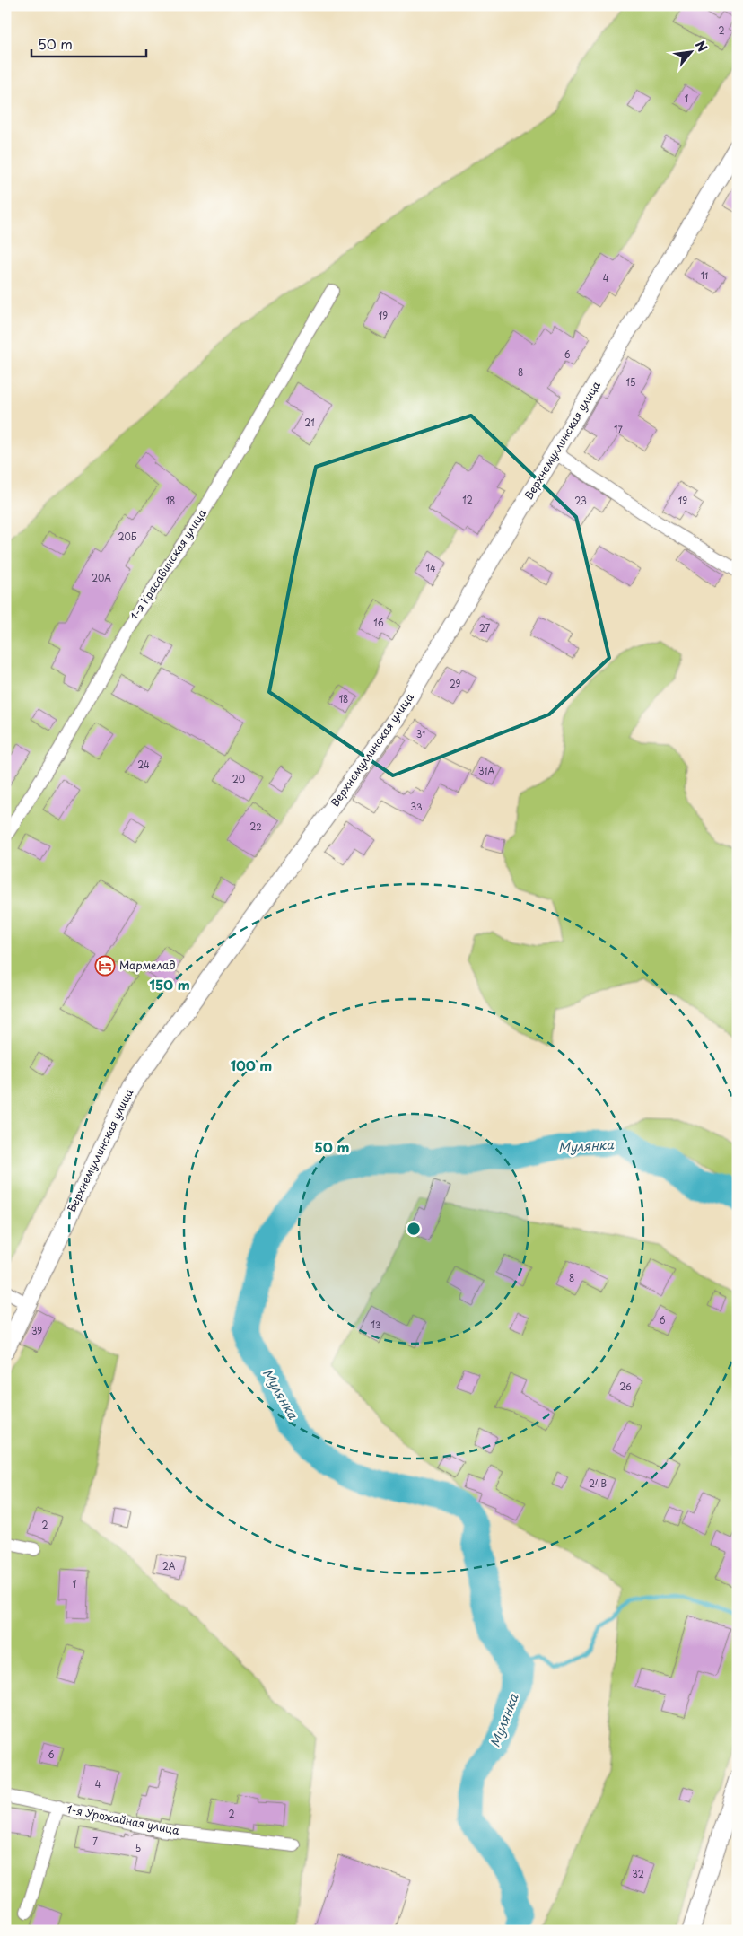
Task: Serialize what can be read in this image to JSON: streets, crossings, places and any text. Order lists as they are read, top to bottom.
{
  "streets": {
    "street": ["Верхнемуллинская улица", "1-я Красавинская улица", "1-я Урожайная улица"]
  },
  "water": ["Мулянка"],
  "places": {
    "hotel": ["Мармелад"]
  },
  "house_numbers": [
    "2",
    "1",
    "11",
    "4",
    "19",
    "6",
    "8",
    "15",
    "21",
    "17",
    "12",
    "18",
    "23",
    "19",
    "20Б",
    "14",
    "20А",
    "16",
    "27",
    "29",
    "18",
    "31",
    "24",
    "31А",
    "20",
    "33",
    "22",
    "8",
    "6",
    "13",
    "39",
    "26",
    "24В",
    "2",
    "2А",
    "1",
    "6",
    "4",
    "2",
    "7",
    "5",
    "32"
  ],
  "scale_bar": "50 m",
  "north": "top right",
  "rings": ["150 m", "100 m", "50 m"]
}
